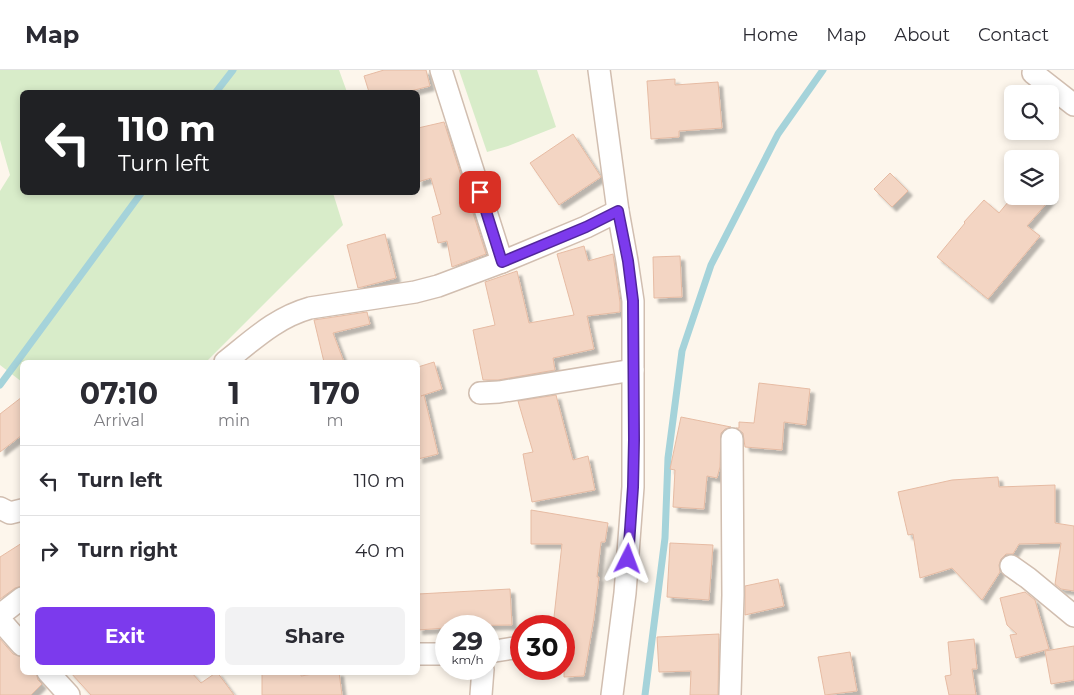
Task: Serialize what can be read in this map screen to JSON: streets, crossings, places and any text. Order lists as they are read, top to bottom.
{
  "page": {
    "header": "Map",
    "nav": [
      "Home",
      "Map",
      "About",
      "Contact"
    ],
    "turn": ["110 m", "Turn left"],
    "eta": [
      "07:10",
      "Arrival",
      "1",
      "min",
      "170",
      "m"
    ],
    "list": [
      {
        "name": "Turn left",
        "value": "110 m"
      },
      {
        "name": "Turn right",
        "value": "40 m"
      }
    ],
    "buttons": ["Exit", "Share"],
    "speed": "29 km/h",
    "limit": "30"
  }
}
